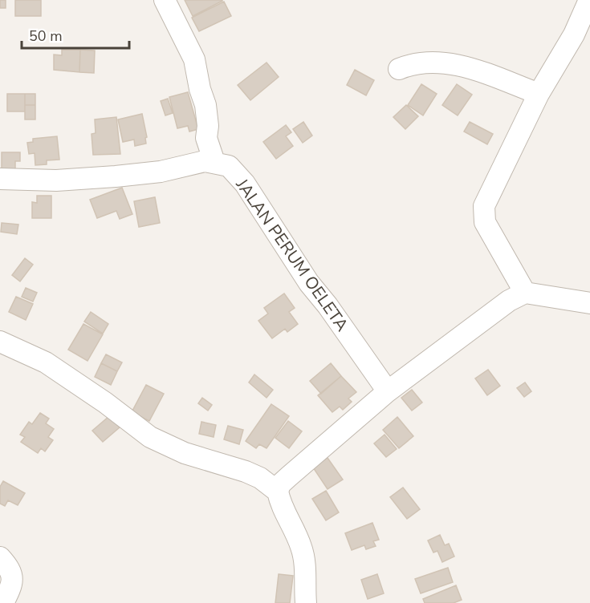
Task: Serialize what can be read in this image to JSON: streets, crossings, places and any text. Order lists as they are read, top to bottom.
{
  "streets": {
    "street": ["JALAN PERUM OELETA"]
  },
  "scale_bar": "50 m"
}
